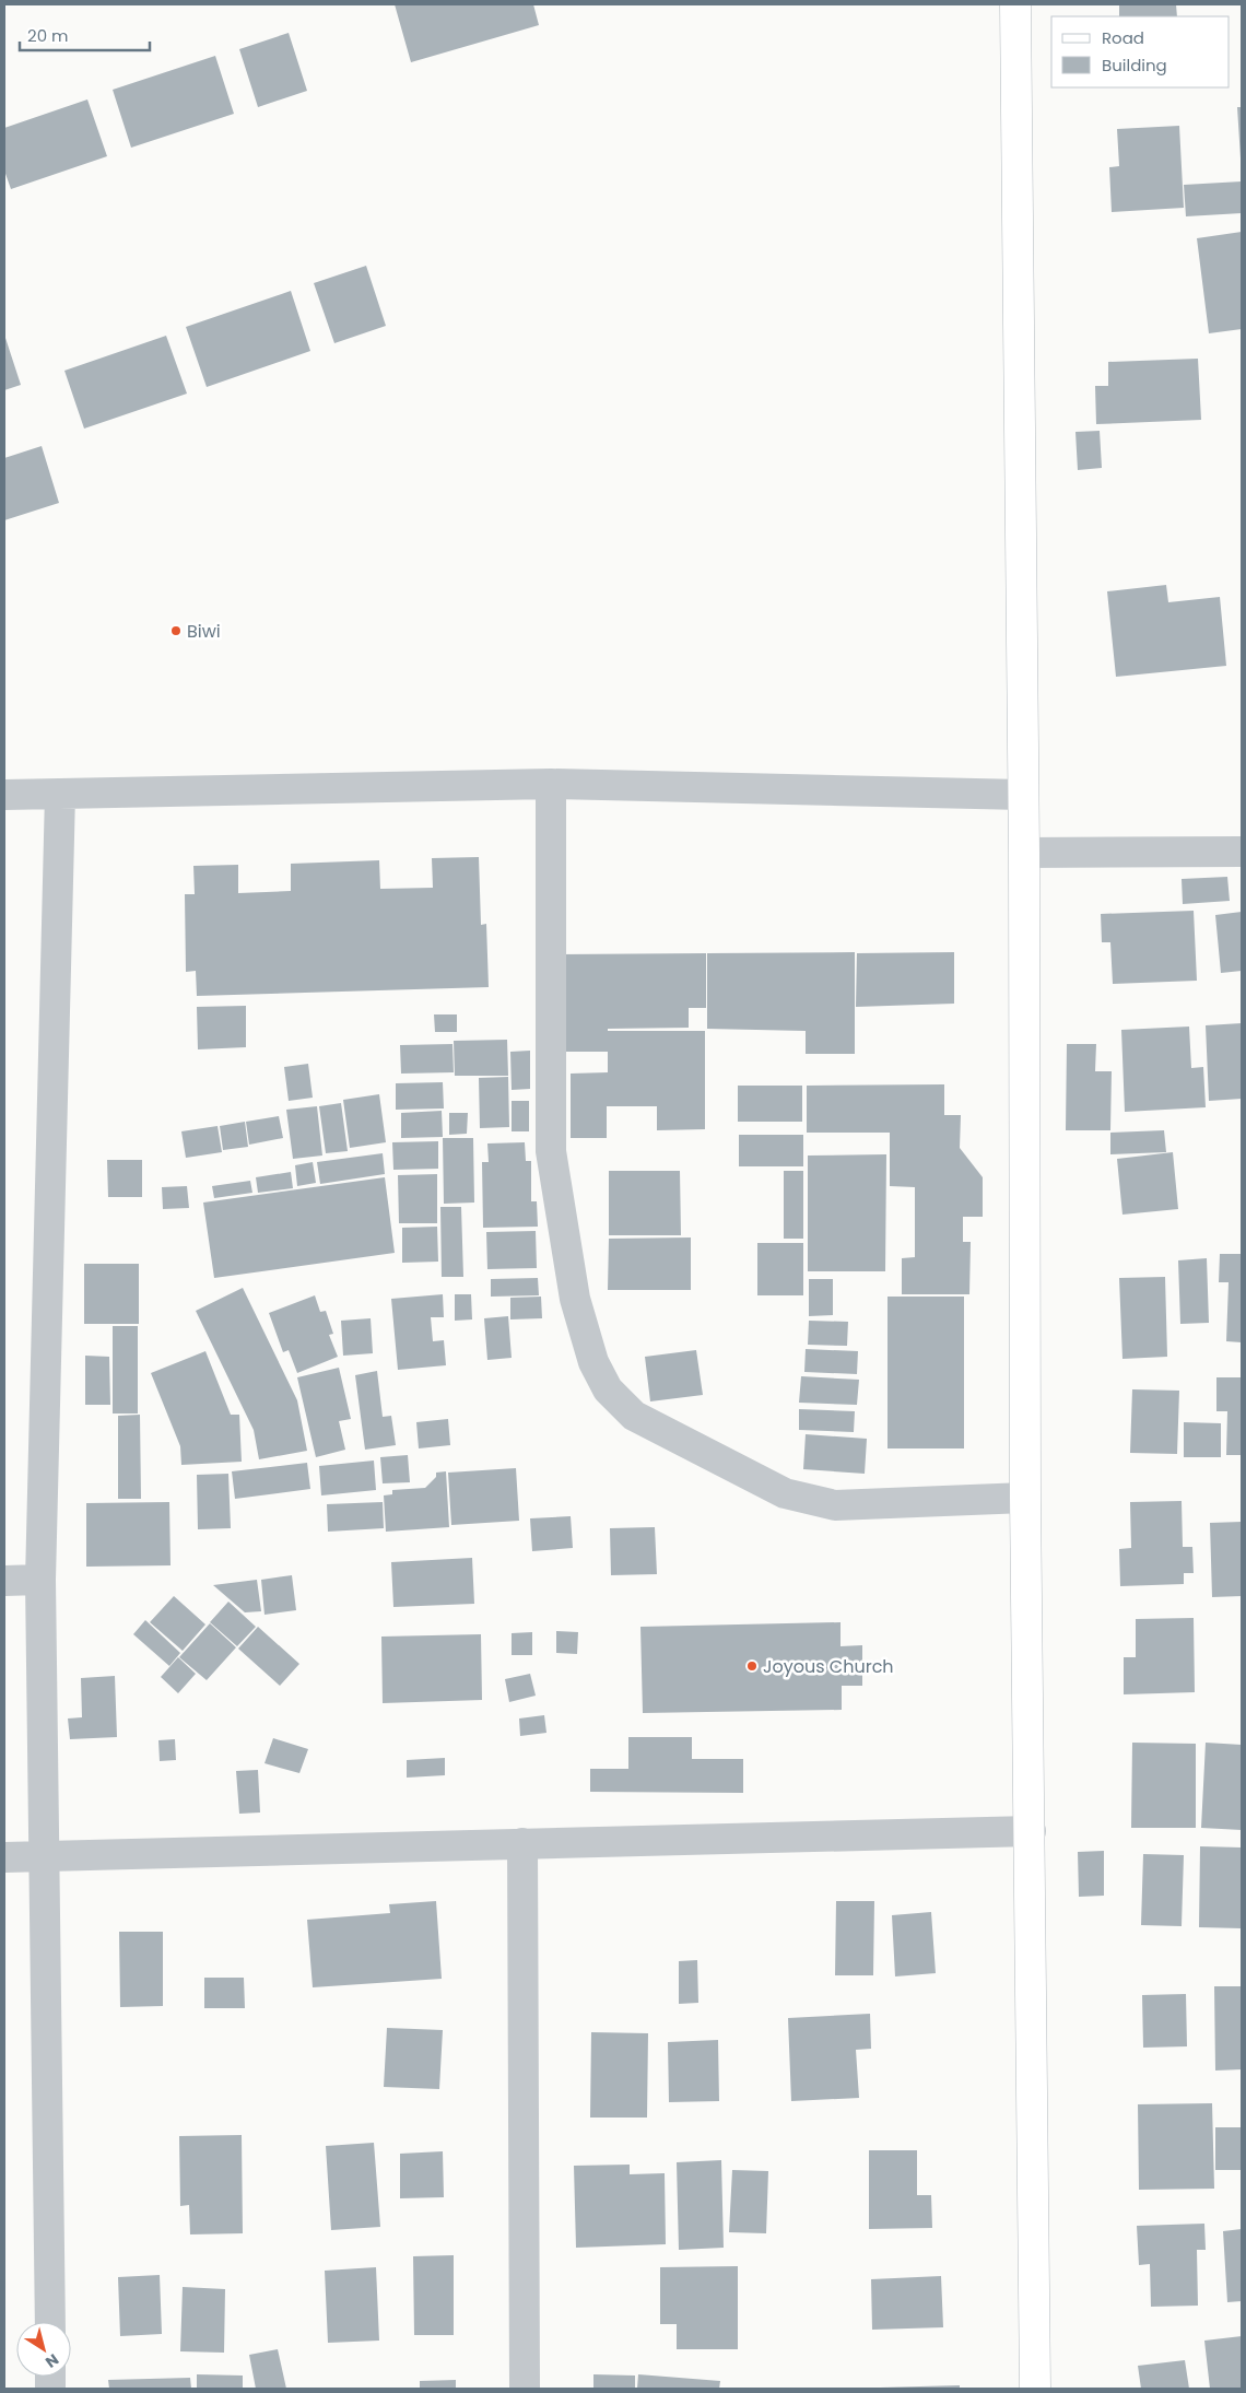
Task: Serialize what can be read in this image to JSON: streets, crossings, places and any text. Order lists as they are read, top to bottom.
{
  "places": ["Biwi", "Joyous Church"],
  "legend": ["Road", "Building"],
  "scale_bar": "20 m",
  "north": "bottom right"
}
